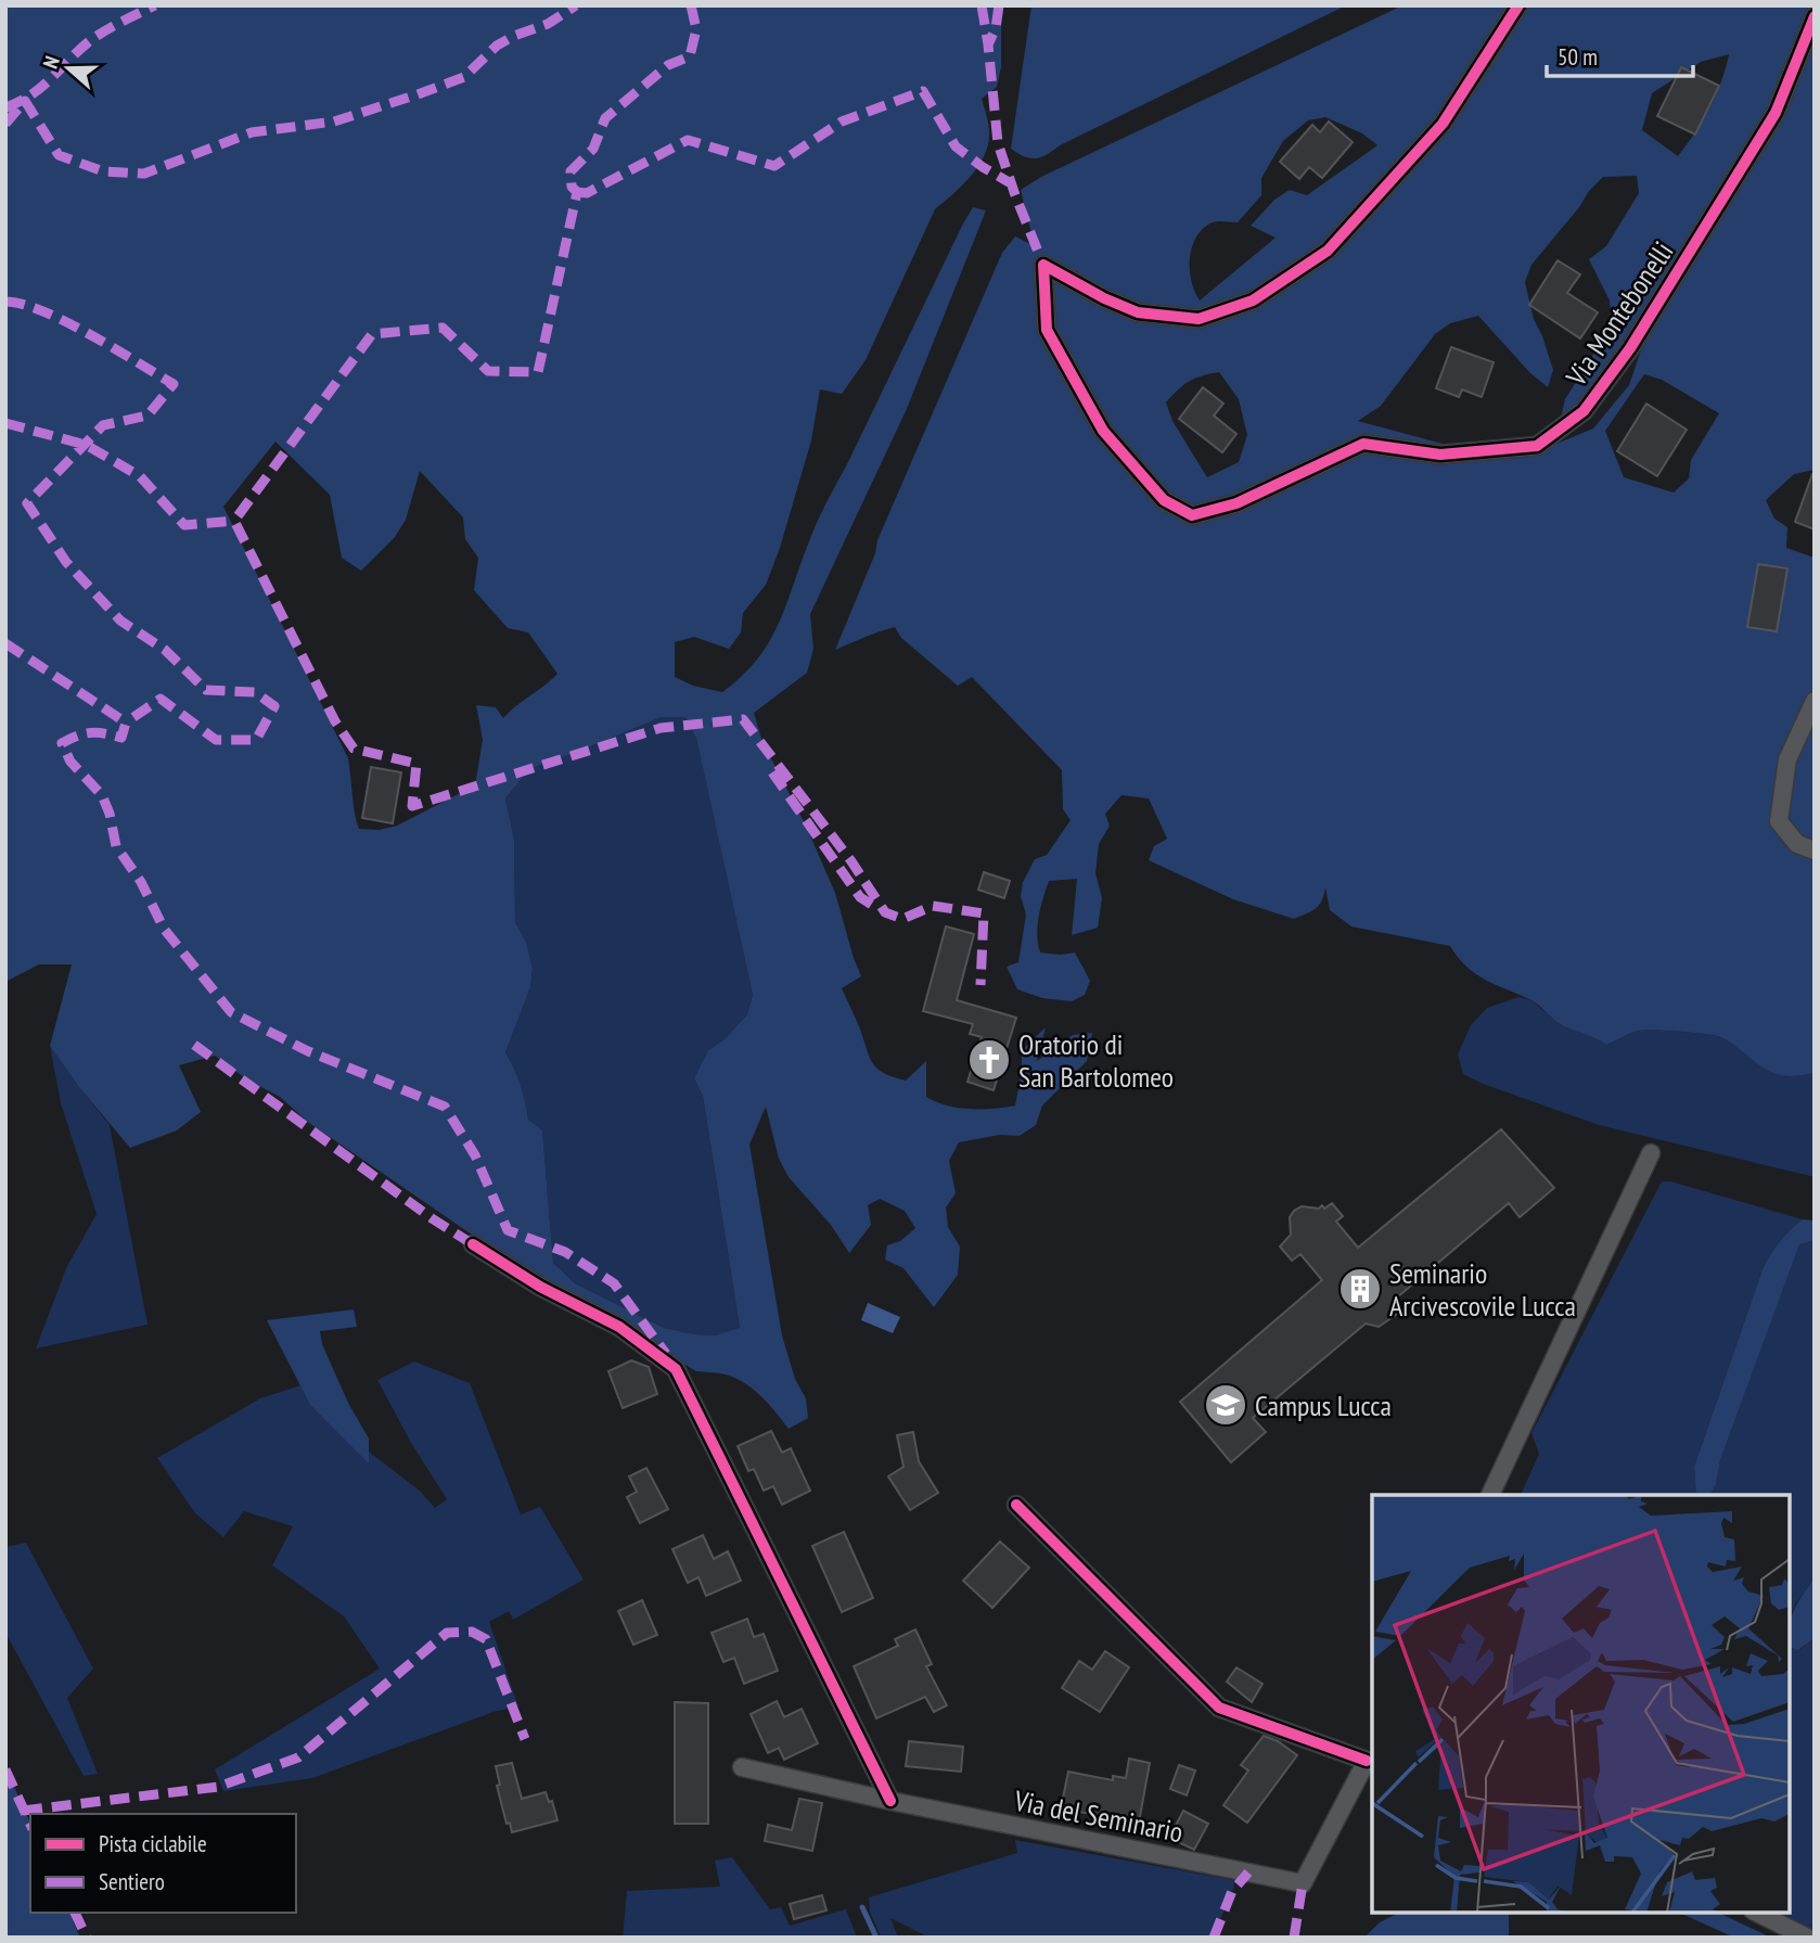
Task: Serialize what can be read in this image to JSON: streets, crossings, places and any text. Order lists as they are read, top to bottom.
{
  "streets": {
    "street": ["Via Montebonelli", "Via del Seminario"]
  },
  "places": {
    "church": ["Oratorio di San Bartolomeo"],
    "building": ["Seminario Arcivescovile Lucca"],
    "school or university": ["Campus Lucca"]
  },
  "legend": ["Pista ciclabile", "Sentiero"],
  "scale_bar": "50 m",
  "north": "left"
}
